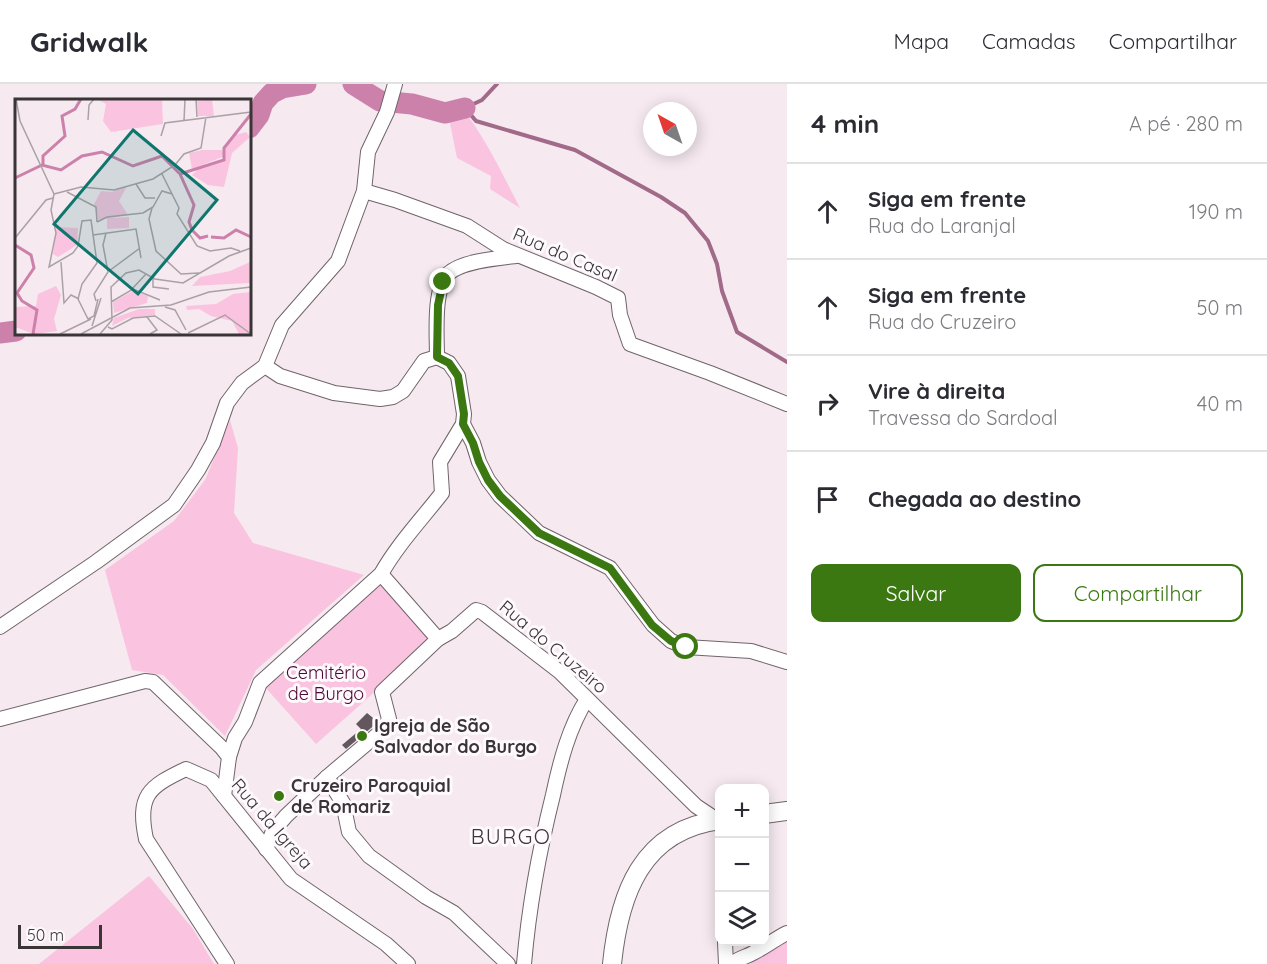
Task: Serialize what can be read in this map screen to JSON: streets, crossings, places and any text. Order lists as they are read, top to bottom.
{
  "streets": {
    "street": ["Rua do Casal", "Rua do Cruzeiro", "Rua da Igreja"]
  },
  "districts": ["BURGO"],
  "parks": ["Cemitério de Burgo"],
  "places": ["Igreja de São Salvador do Burgo", "Cruzeiro Paroquial de Romariz"],
  "scale_bar": "50 m",
  "north": "top left",
  "page": {
    "header": "Gridwalk",
    "nav": ["Mapa", "Camadas", "Compartilhar"],
    "heading": ["4 min", "A pé · 280 m"],
    "list": [
      ["Siga em frente", "Rua do Laranjal", "190 m"],
      ["Siga em frente", "Rua do Cruzeiro", "50 m"],
      ["Vire à direita", "Travessa do Sardoal", "40 m"],
      "Chegada ao destino"
    ],
    "buttons": ["Salvar", "Compartilhar"],
    "map_buttons": ["+", "−"],
    "scale": "50 m"
  }
}
